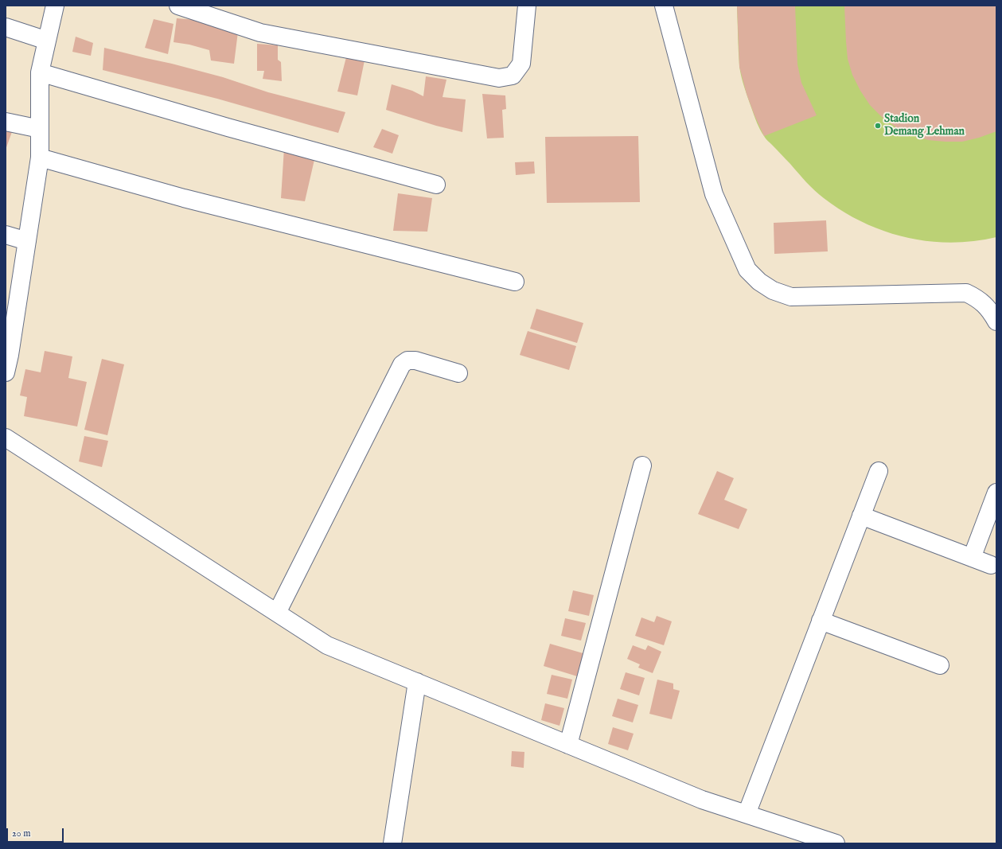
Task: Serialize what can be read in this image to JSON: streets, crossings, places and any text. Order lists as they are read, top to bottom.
{
  "places": ["Stadion Demang Lehman"],
  "scale_bar": "20 m"
}
